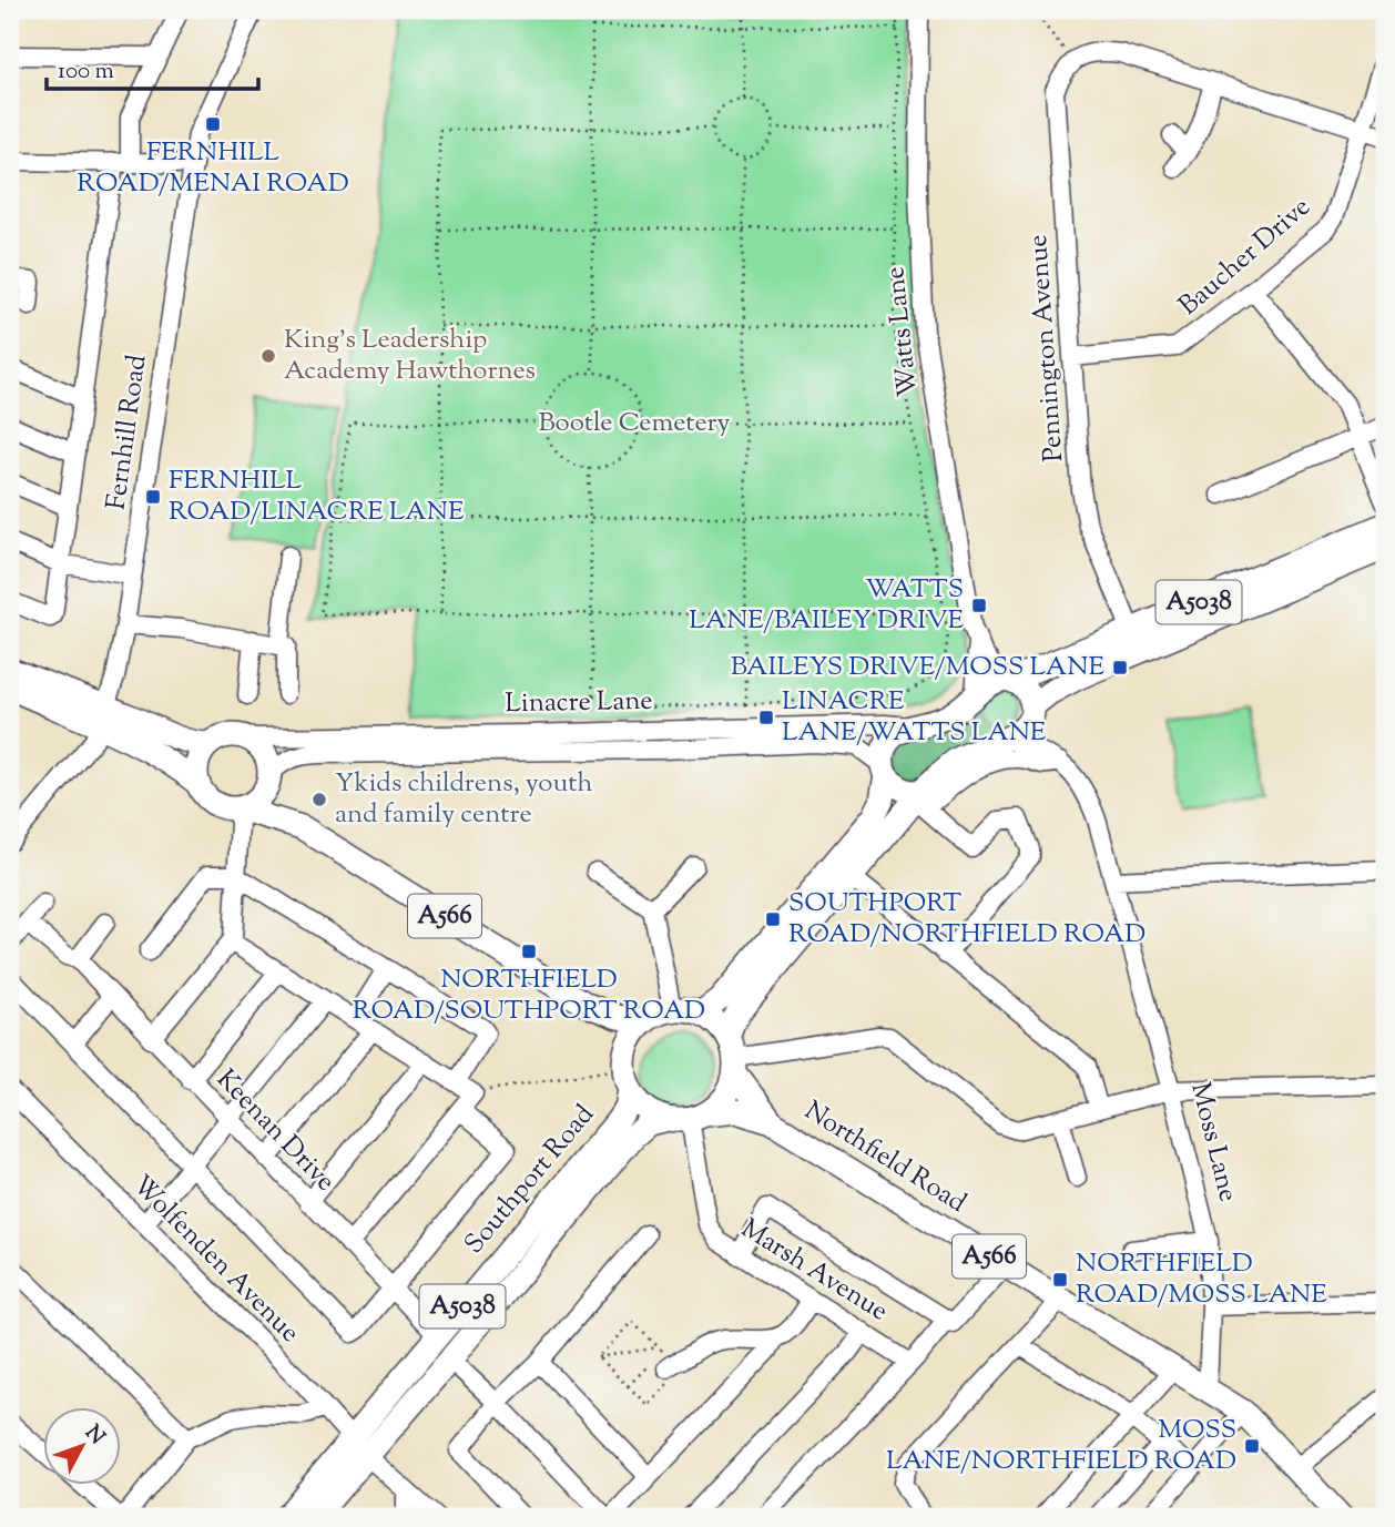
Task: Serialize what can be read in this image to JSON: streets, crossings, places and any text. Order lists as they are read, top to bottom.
{
  "streets": {
    "main road": [
      "A5038",
      "A566",
      "Northfield Road",
      "Southport Road"
    ],
    "street": [
      "Baucher Drive",
      "Watts Lane",
      "Pennington Avenue",
      "Fernhill Road",
      "Linacre Lane",
      "Keenan Drive",
      "Moss Lane",
      "Wolfenden Avenue",
      "Marsh Avenue"
    ]
  },
  "crossings": [
    ["Baucher Drive", "Pennington Avenue"],
    ["Watts Lane", "A5038"],
    ["Pennington Avenue", "A5038"],
    ["A5038", "Linacre Lane"],
    ["A5038", "A566"],
    ["A5038", "Moss Lane"],
    ["A5038", "Northfield Road"],
    ["A5038", "Southport Road"],
    ["A5038", "Marsh Avenue"],
    ["Linacre Lane", "A566"],
    ["A566", "Moss Lane"],
    ["A566", "Northfield Road"],
    ["A566", "Southport Road"],
    ["A566", "Marsh Avenue"],
    ["Keenan Drive", "Southport Road"],
    ["Moss Lane", "Northfield Road"],
    ["Northfield Road", "Southport Road"],
    ["Northfield Road", "Marsh Avenue"],
    ["Southport Road", "Wolfenden Avenue"],
    ["Southport Road", "Marsh Avenue"]
  ],
  "parks": ["Bootle Cemetery"],
  "places": {
    "transit": [
      "FERNHILL ROAD/MENAI ROAD",
      "FERNHILL ROAD/LINACRE LANE",
      "WATTS LANE/BAILEY DRIVE",
      "BAILEYS DRIVE/MOSS LANE",
      "LINACRE LANE/WATTS LANE",
      "SOUTHPORT ROAD/NORTHFIELD ROAD",
      "NORTHFIELD ROAD/SOUTHPORT ROAD",
      "NORTHFIELD ROAD/MOSS LANE",
      "MOSS LANE/NORTHFIELD ROAD"
    ],
    "other": ["King's Leadership Academy Hawthornes", "Ykids childrens, youth and family centre"]
  },
  "scale_bar": "100 m",
  "north": "top right"
}
